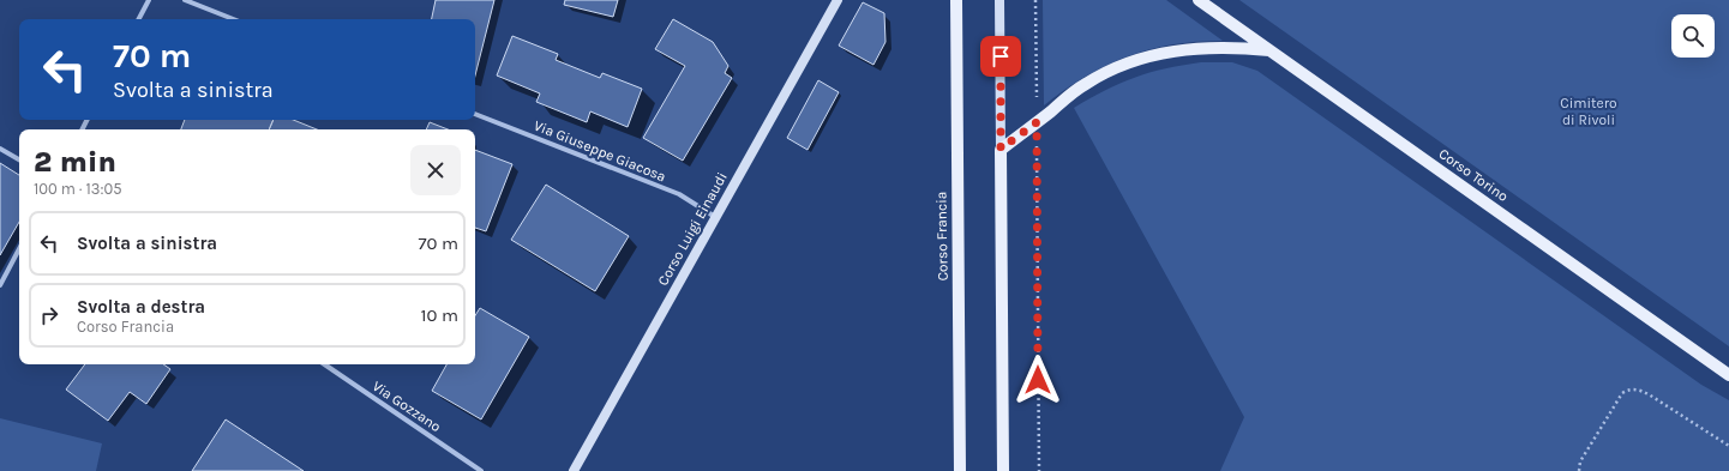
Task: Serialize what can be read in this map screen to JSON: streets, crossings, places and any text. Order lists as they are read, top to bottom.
{
  "streets": {
    "main road": ["Corso Torino", "Corso Luigi Einaudi", "Corso Francia"],
    "street": ["Via Giuseppe Giacosa", "Via Gozzano"]
  },
  "crossings": [
    ["Via Giuseppe Giacosa", "Corso Luigi Einaudi"]
  ],
  "parks": ["Cimitero di Rivoli"],
  "page": {
    "turn": ["70 m", "Svolta a sinistra"],
    "heading": ["2 min", "100 m · 13:05"],
    "list": [
      {
        "name": "Svolta a sinistra",
        "value": "70 m"
      },
      {
        "name": "Svolta a destra",
        "note": "Corso Francia",
        "value": "10 m"
      }
    ]
  }
}
